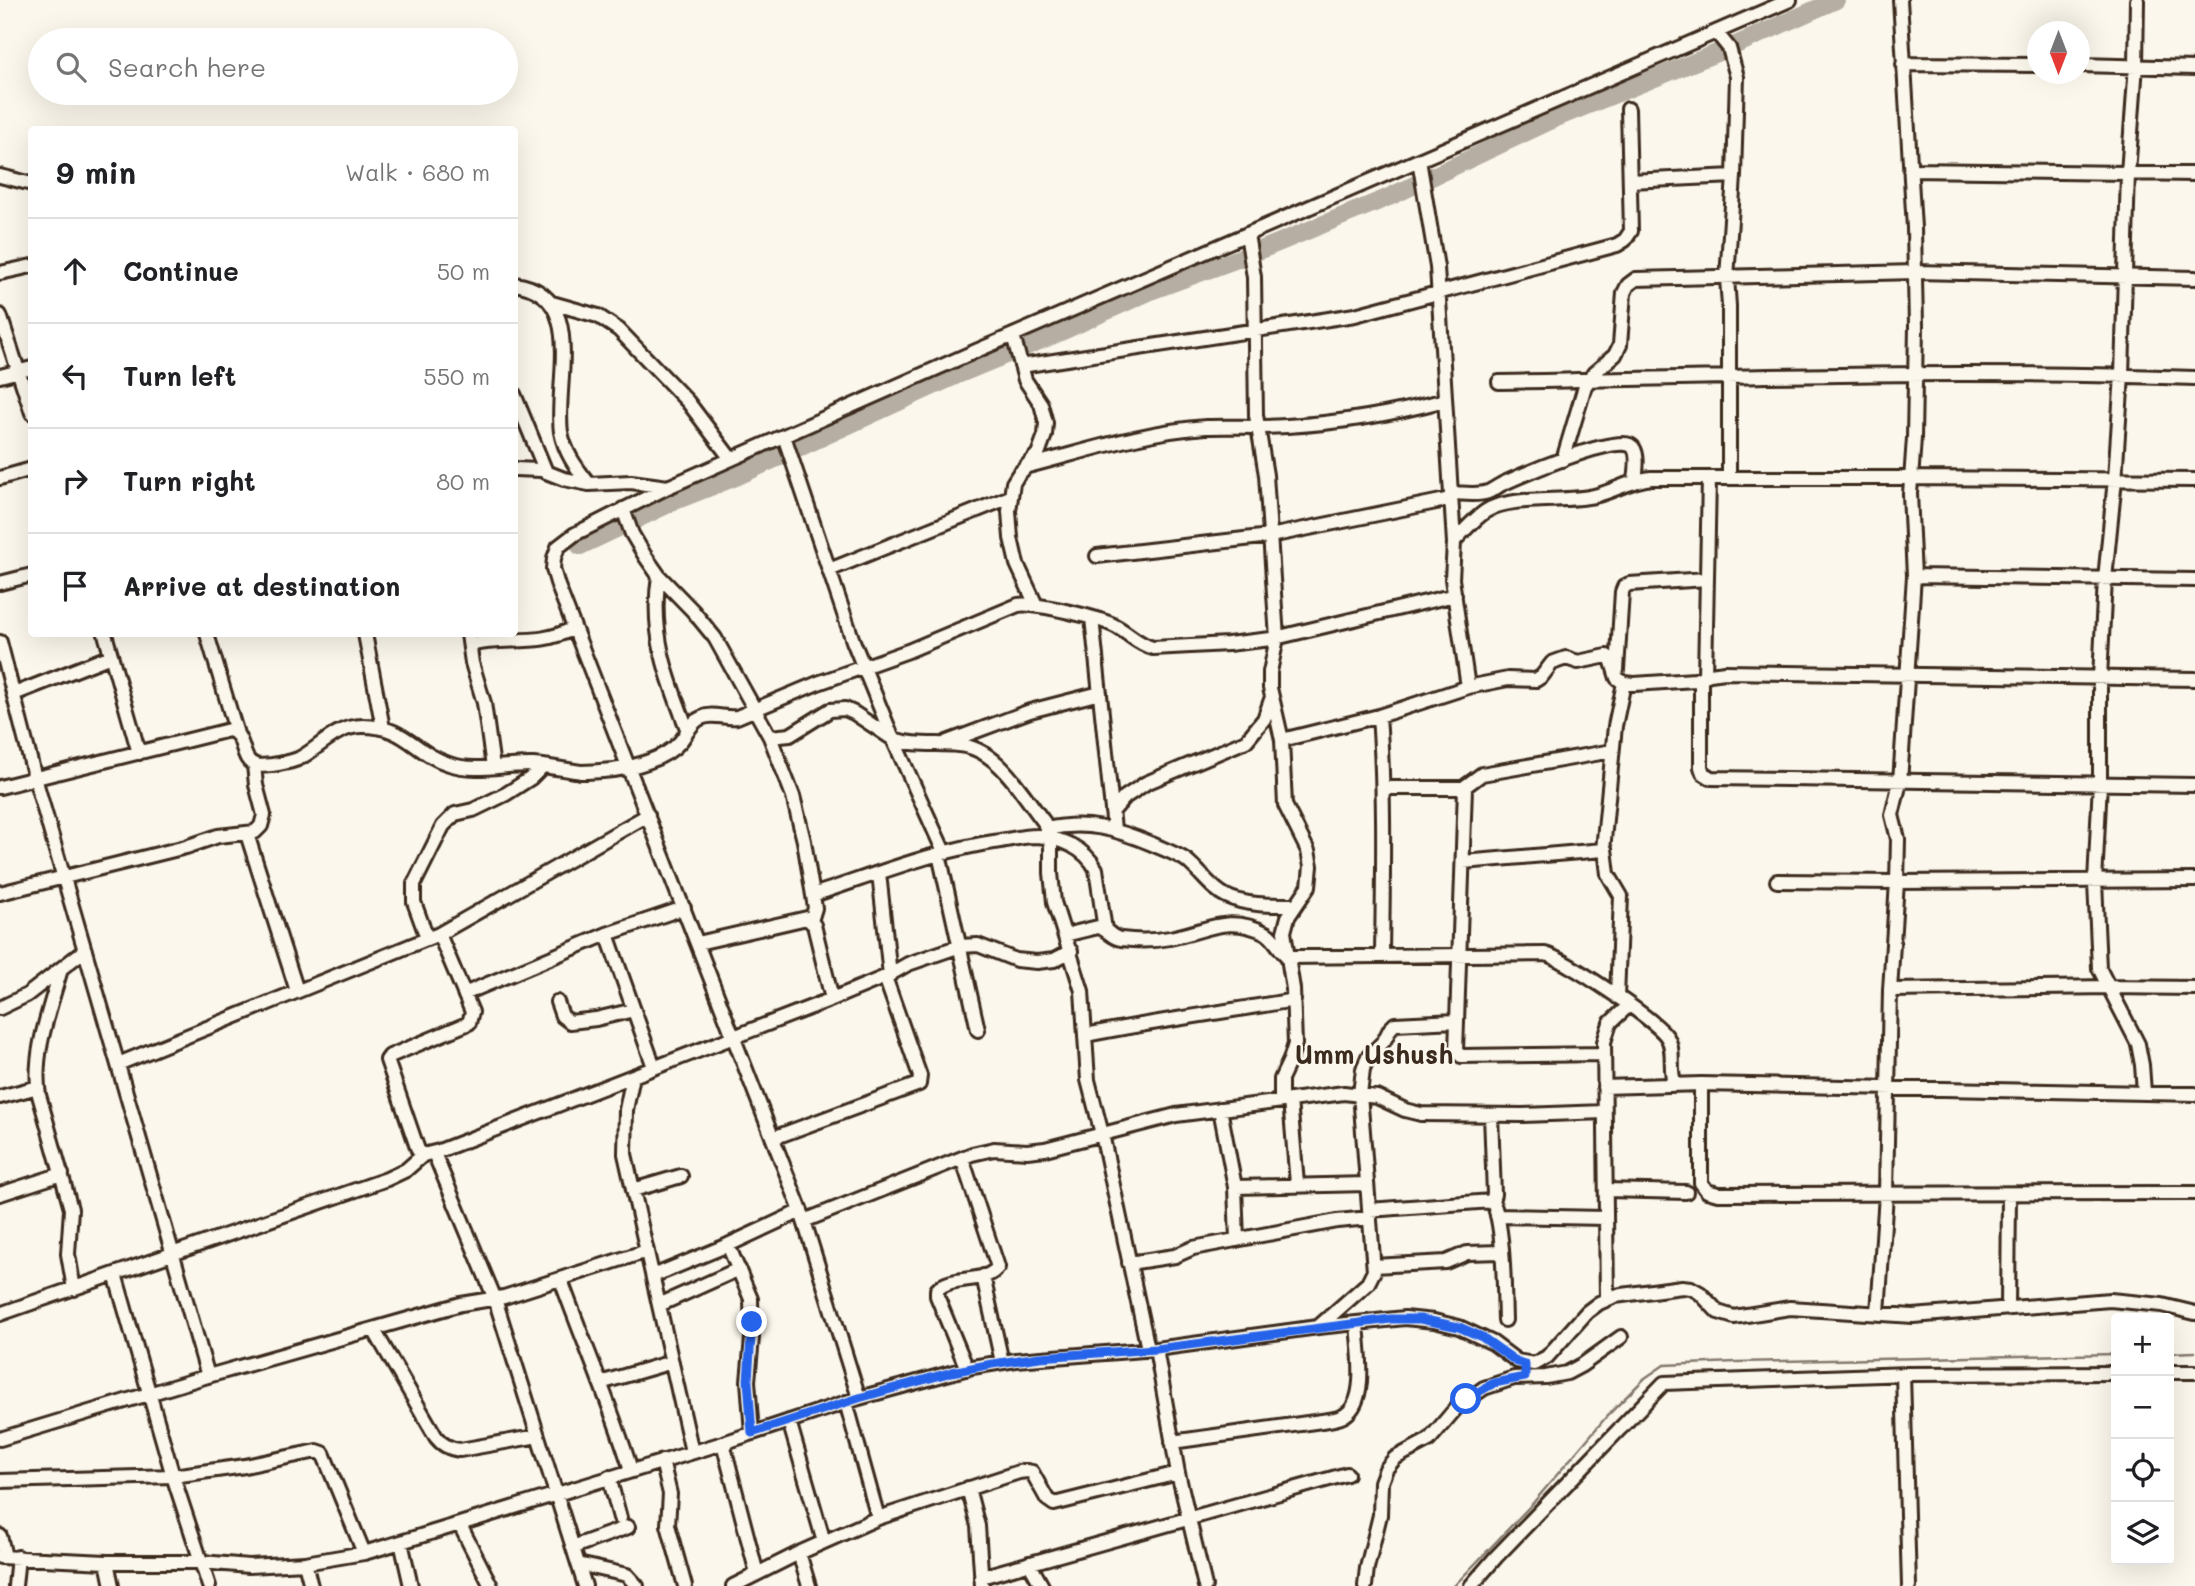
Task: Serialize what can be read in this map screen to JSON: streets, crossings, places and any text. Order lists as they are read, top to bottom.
{
  "districts": ["Umm Ushush"],
  "north": "bottom",
  "page": {
    "search": "Search here",
    "heading": ["9 min", "Walk · 680 m"],
    "list": [
      ["Continue", "50 m"],
      ["Turn left", "550 m"],
      ["Turn right", "80 m"],
      "Arrive at destination"
    ],
    "map_buttons": ["+", "−"]
  }
}
